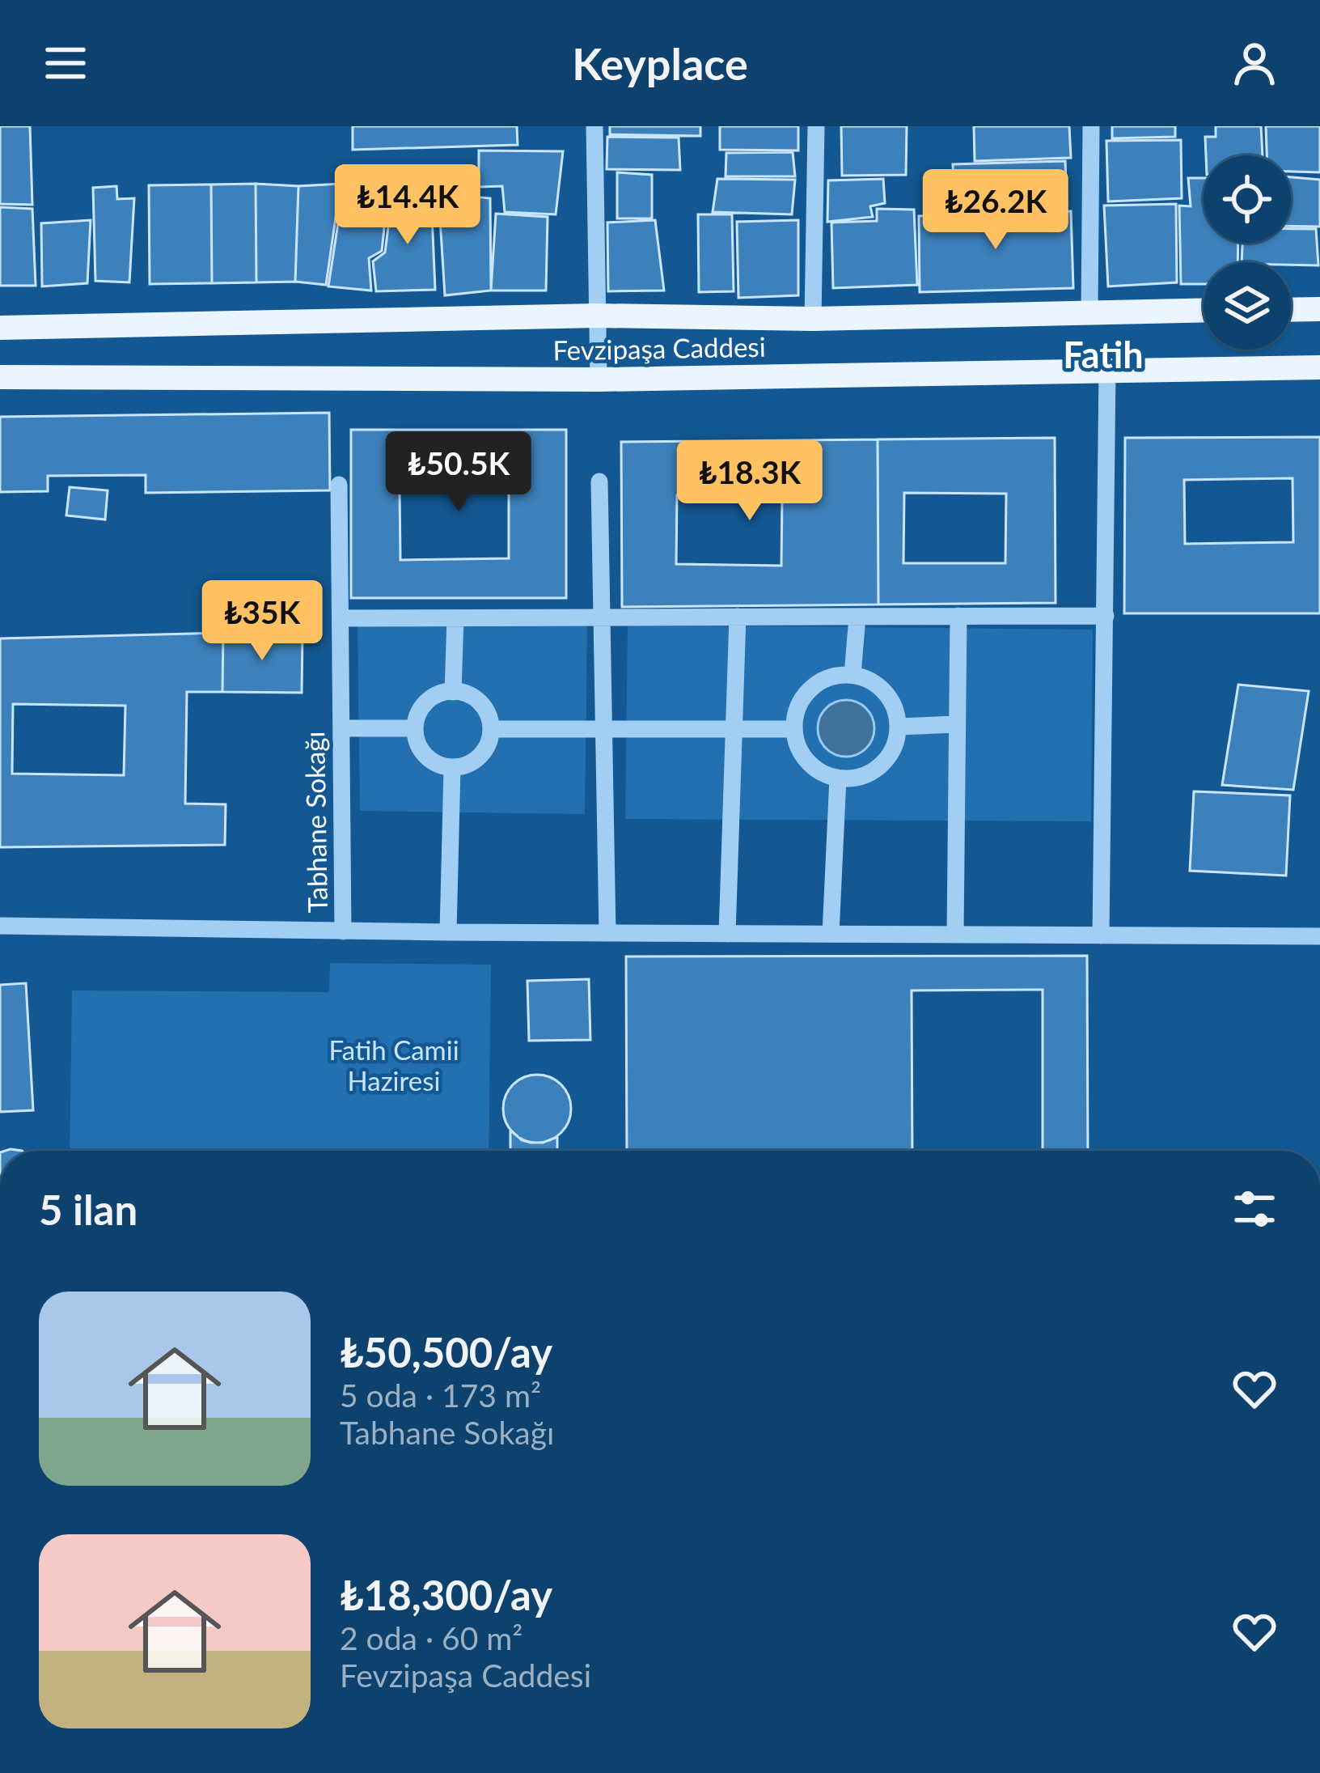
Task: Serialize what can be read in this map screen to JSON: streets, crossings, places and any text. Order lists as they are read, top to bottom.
{
  "streets": {
    "main road": ["Fevzipaşa Caddesi"],
    "street": ["Tabhane Sokağı"]
  },
  "districts": ["Fatih"],
  "parks": ["Fatih Camii Haziresi"],
  "page": {
    "header": "Keyplace",
    "price": [
      "₺14.4K",
      "₺26.2K",
      "₺50.5K",
      "₺18.3K",
      "₺35K"
    ],
    "heading": "5 ilan",
    "list": [
      {
        "name": "₺50,500/ay",
        "note": "5 oda · 173 m² · Tabhane Sokağı"
      },
      {
        "name": "₺18,300/ay",
        "note": "2 oda · 60 m² · Fevzipaşa Caddesi"
      }
    ]
  }
}
